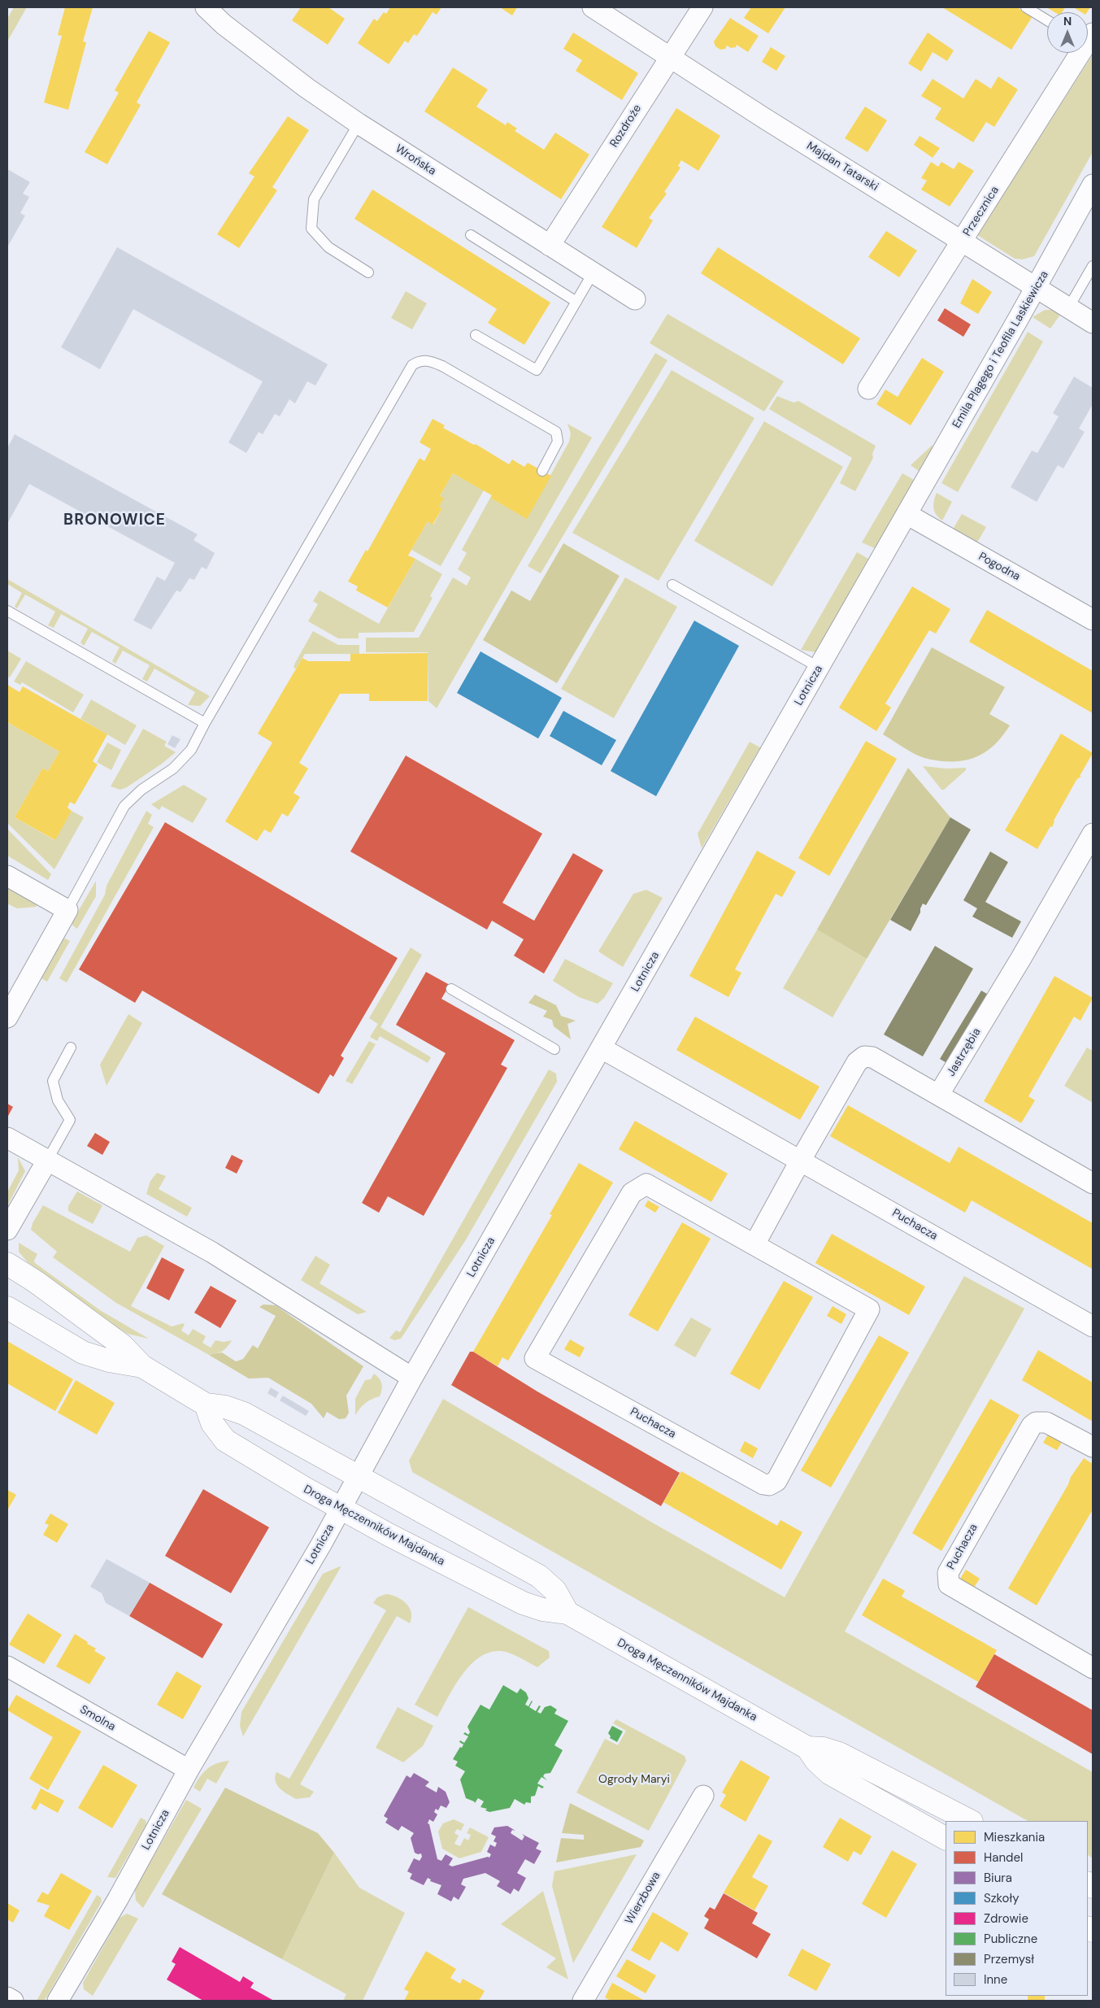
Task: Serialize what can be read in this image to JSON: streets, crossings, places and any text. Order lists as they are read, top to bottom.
{
  "streets": {
    "street": [
      "Rozdroże",
      "Wrońska",
      "Majdan Tatarski",
      "Przecznica",
      "Emila Plagego i Teofila Laskiewicza",
      "Pogodna",
      "Lotnicza",
      "Jastrzębia",
      "Puchacza",
      "Droga Męczenników Majdanka",
      "Smolna",
      "Wierzbowa"
    ]
  },
  "crossings": [
    ["Rozdroże", "Wrońska"],
    ["Rozdroże", "Majdan Tatarski"],
    ["Majdan Tatarski", "Przecznica"],
    ["Majdan Tatarski", "Emila Plagego i Teofila Laskiewicza"],
    ["Emila Plagego i Teofila Laskiewicza", "Pogodna"],
    ["Emila Plagego i Teofila Laskiewicza", "Lotnicza"],
    ["Pogodna", "Lotnicza"],
    ["Lotnicza", "Puchacza"],
    ["Lotnicza", "Droga Męczenników Majdanka"],
    ["Lotnicza", "Smolna"]
  ],
  "districts": ["BRONOWICE"],
  "parks": ["Ogrody Maryi"],
  "legend": [
    "Mieszkania",
    "Handel",
    "Biura",
    "Szkoły",
    "Zdrowie",
    "Publiczne",
    "Przemysł",
    "Inne"
  ],
  "north": "top"
}
